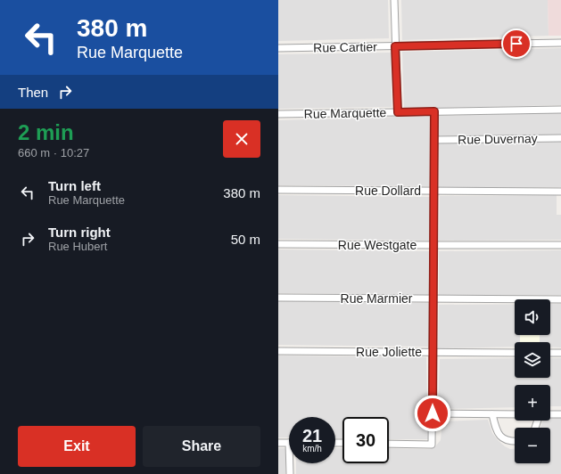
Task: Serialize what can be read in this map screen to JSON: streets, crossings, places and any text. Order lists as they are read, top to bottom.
{
  "streets": {
    "street": [
      "Rue Cartier",
      "Rue Marquette",
      "Rue Duvernay",
      "Rue Dollard",
      "Rue Westgate",
      "Rue Marmier",
      "Rue Joliette"
    ]
  },
  "page": {
    "turn": ["380 m", "Rue Marquette"],
    "then": "Then",
    "heading": ["2 min", "660 m · 10:27"],
    "list": [
      {
        "name": "Turn left",
        "note": "Rue Marquette",
        "value": "380 m"
      },
      {
        "name": "Turn right",
        "note": "Rue Hubert",
        "value": "50 m"
      }
    ],
    "map_buttons": ["+", "−"],
    "speed": "21 km/h",
    "limit": "30",
    "buttons": ["Exit", "Share"]
  }
}
